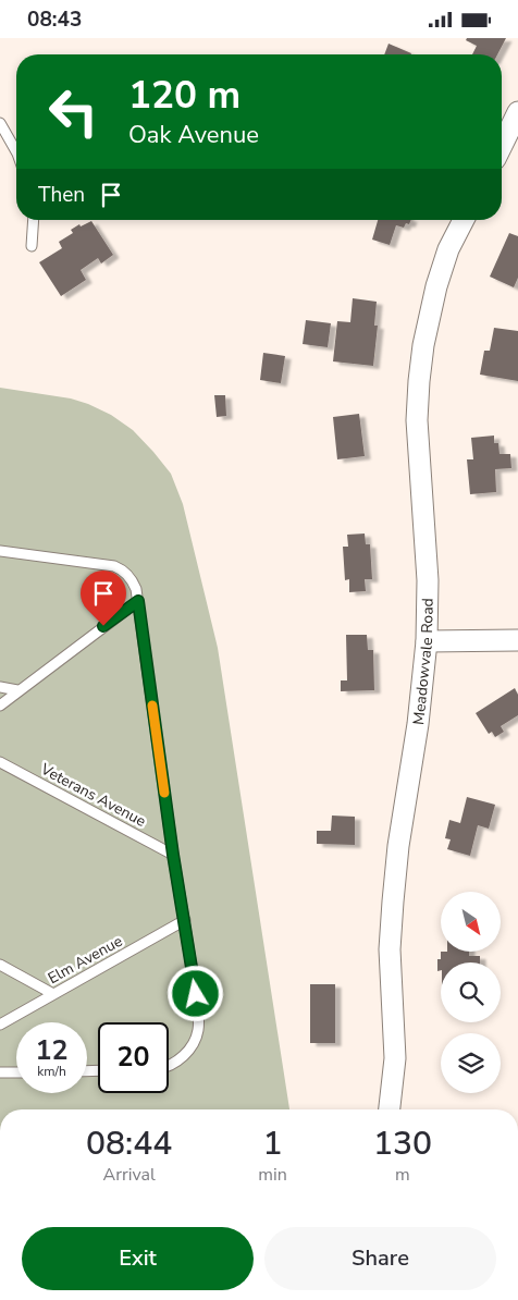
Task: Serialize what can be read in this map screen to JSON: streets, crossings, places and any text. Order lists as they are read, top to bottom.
{
  "streets": {
    "street": ["Meadowvale Road"],
    "lane": ["Veterans Avenue", "Elm Avenue"]
  },
  "north": "bottom right",
  "page": {
    "status": "08:43",
    "turn": ["120 m", "Oak Avenue"],
    "then": "Then",
    "speed": "12 km/h",
    "limit": "20",
    "eta": [
      "08:44",
      "Arrival",
      "1",
      "min",
      "130",
      "m"
    ],
    "buttons": ["Exit", "Share"]
  }
}
